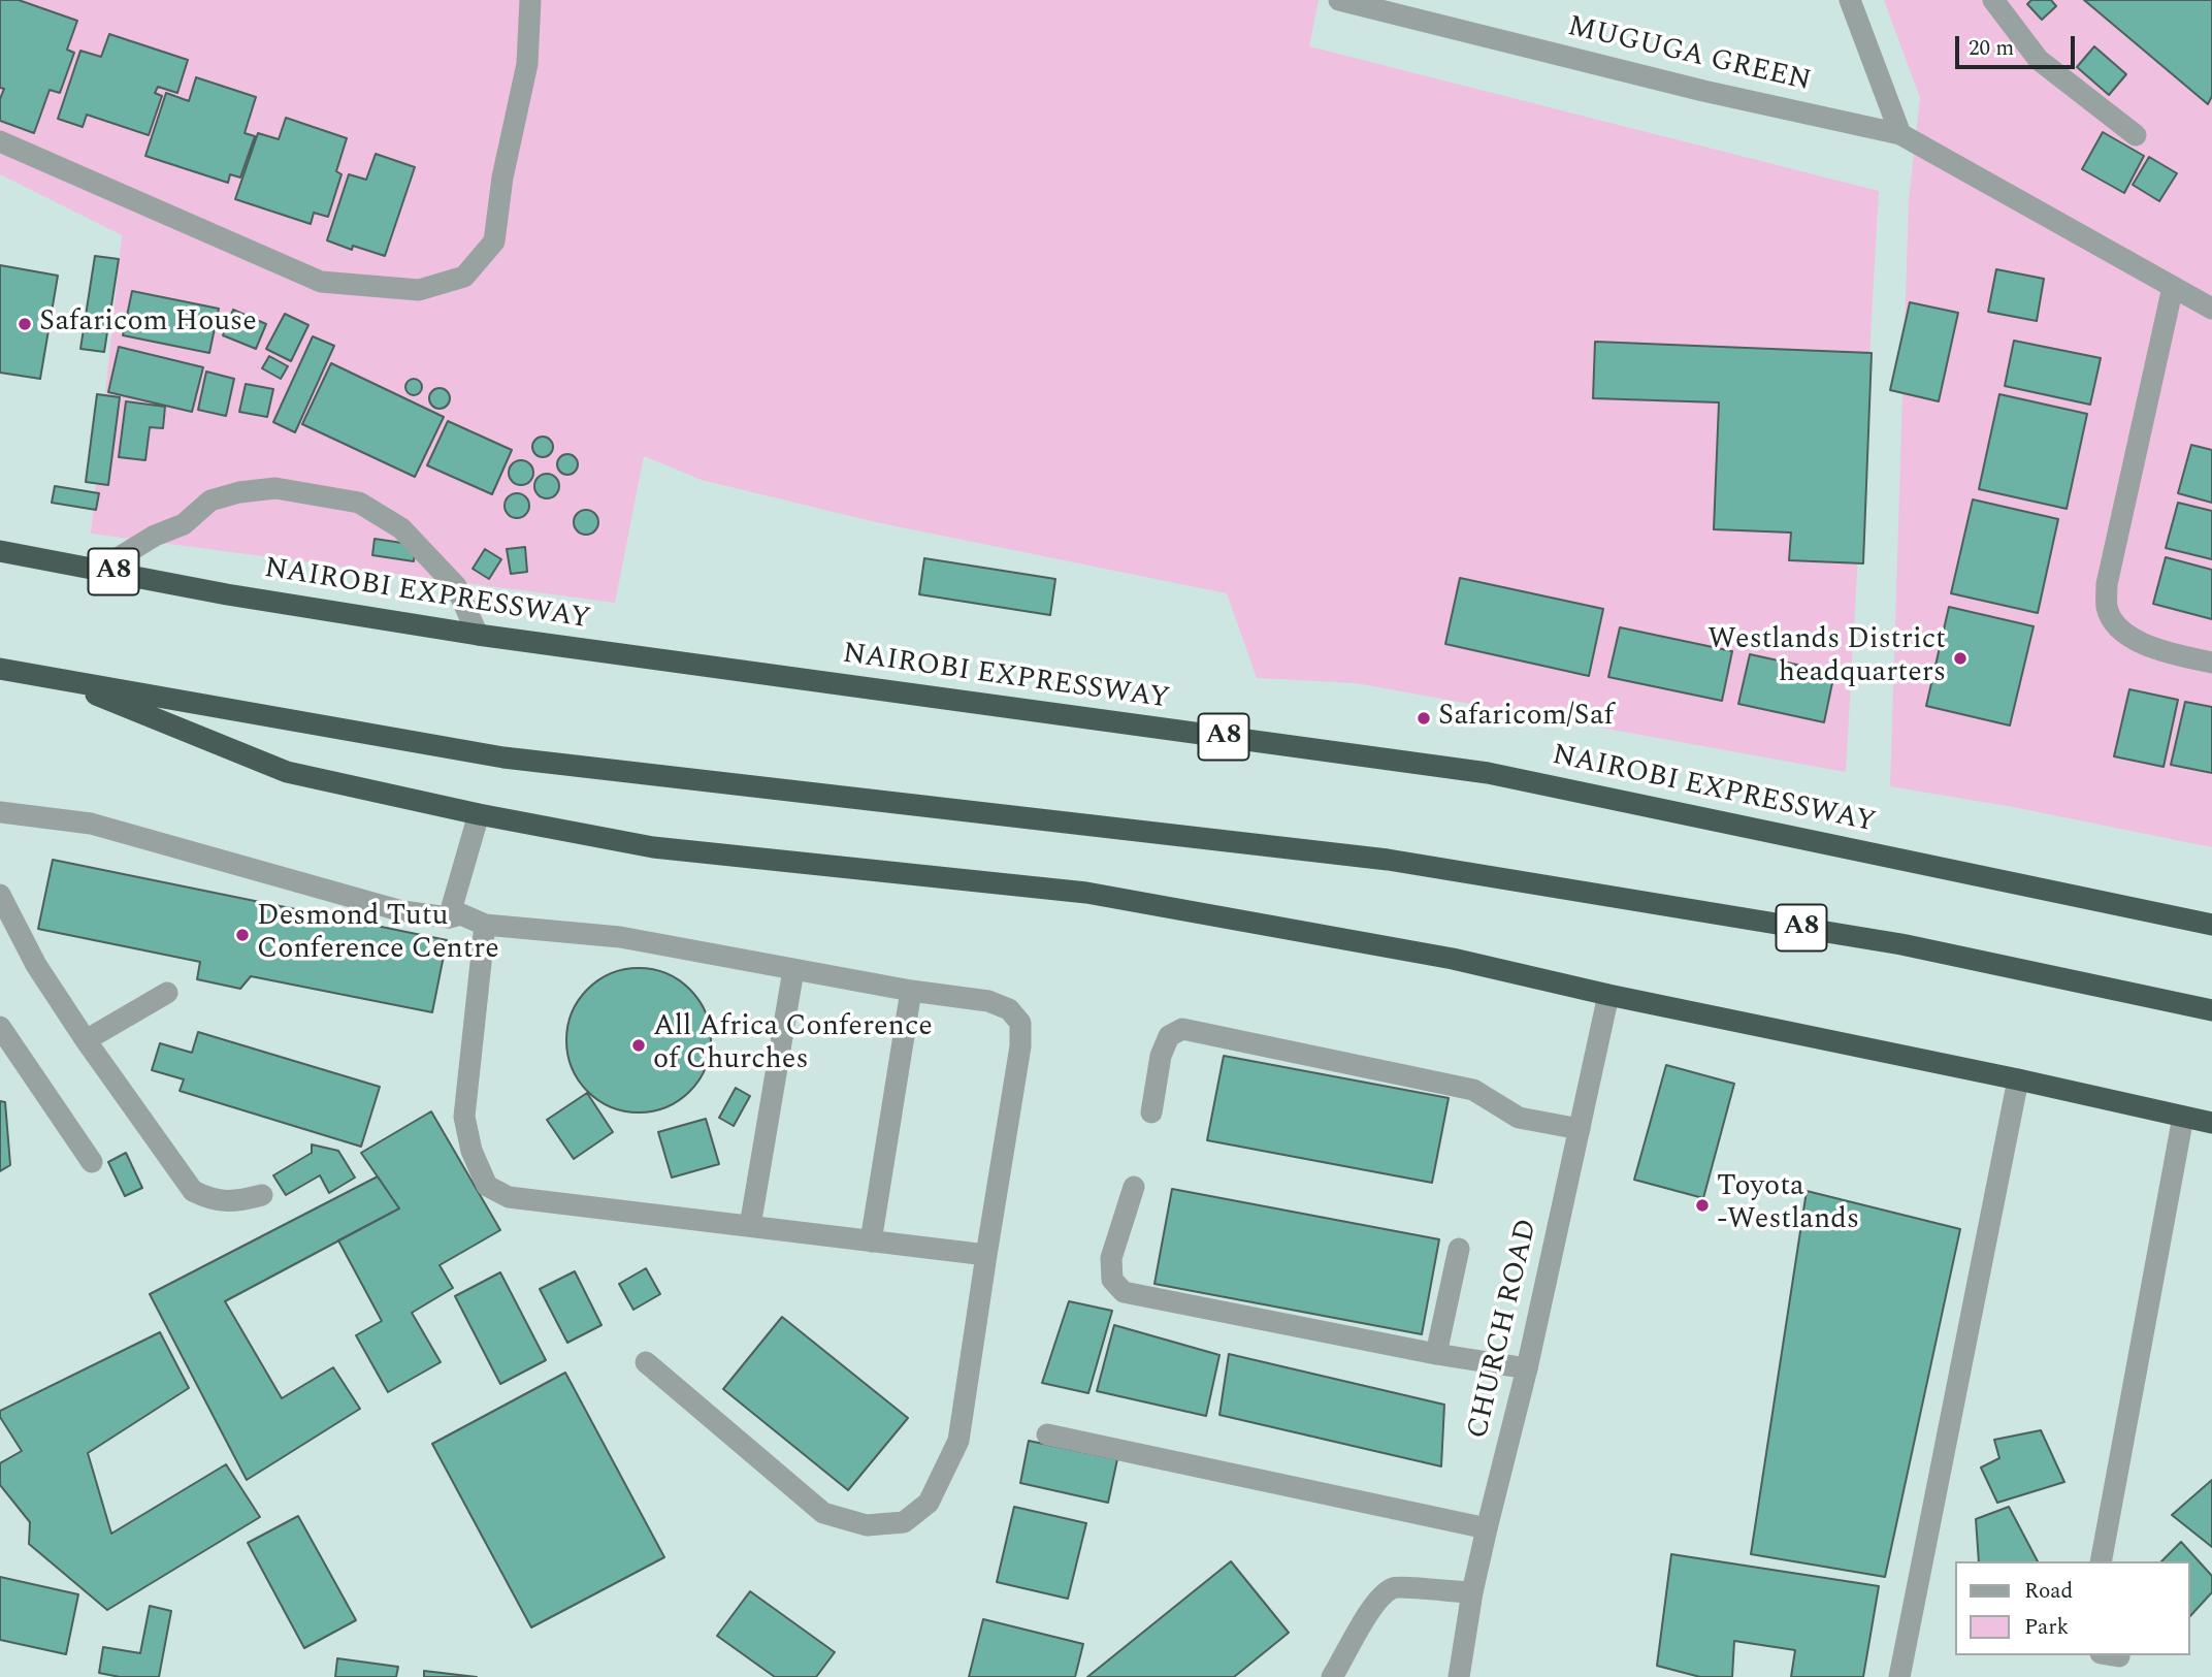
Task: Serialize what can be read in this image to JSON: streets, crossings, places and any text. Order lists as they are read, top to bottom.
{
  "streets": {
    "highway": ["A8", "NAIROBI EXPRESSWAY"],
    "street": ["MUGUGA GREEN", "CHURCH ROAD"]
  },
  "places": [
    "Safaricom House",
    "Westlands District headquarters",
    "Safaricom/Saf",
    "Desmond Tutu Conference Centre",
    "All Africa Conference of Churches",
    "Toyota -Westlands"
  ],
  "legend": ["Road", "Park"],
  "scale_bar": "20 m"
}
